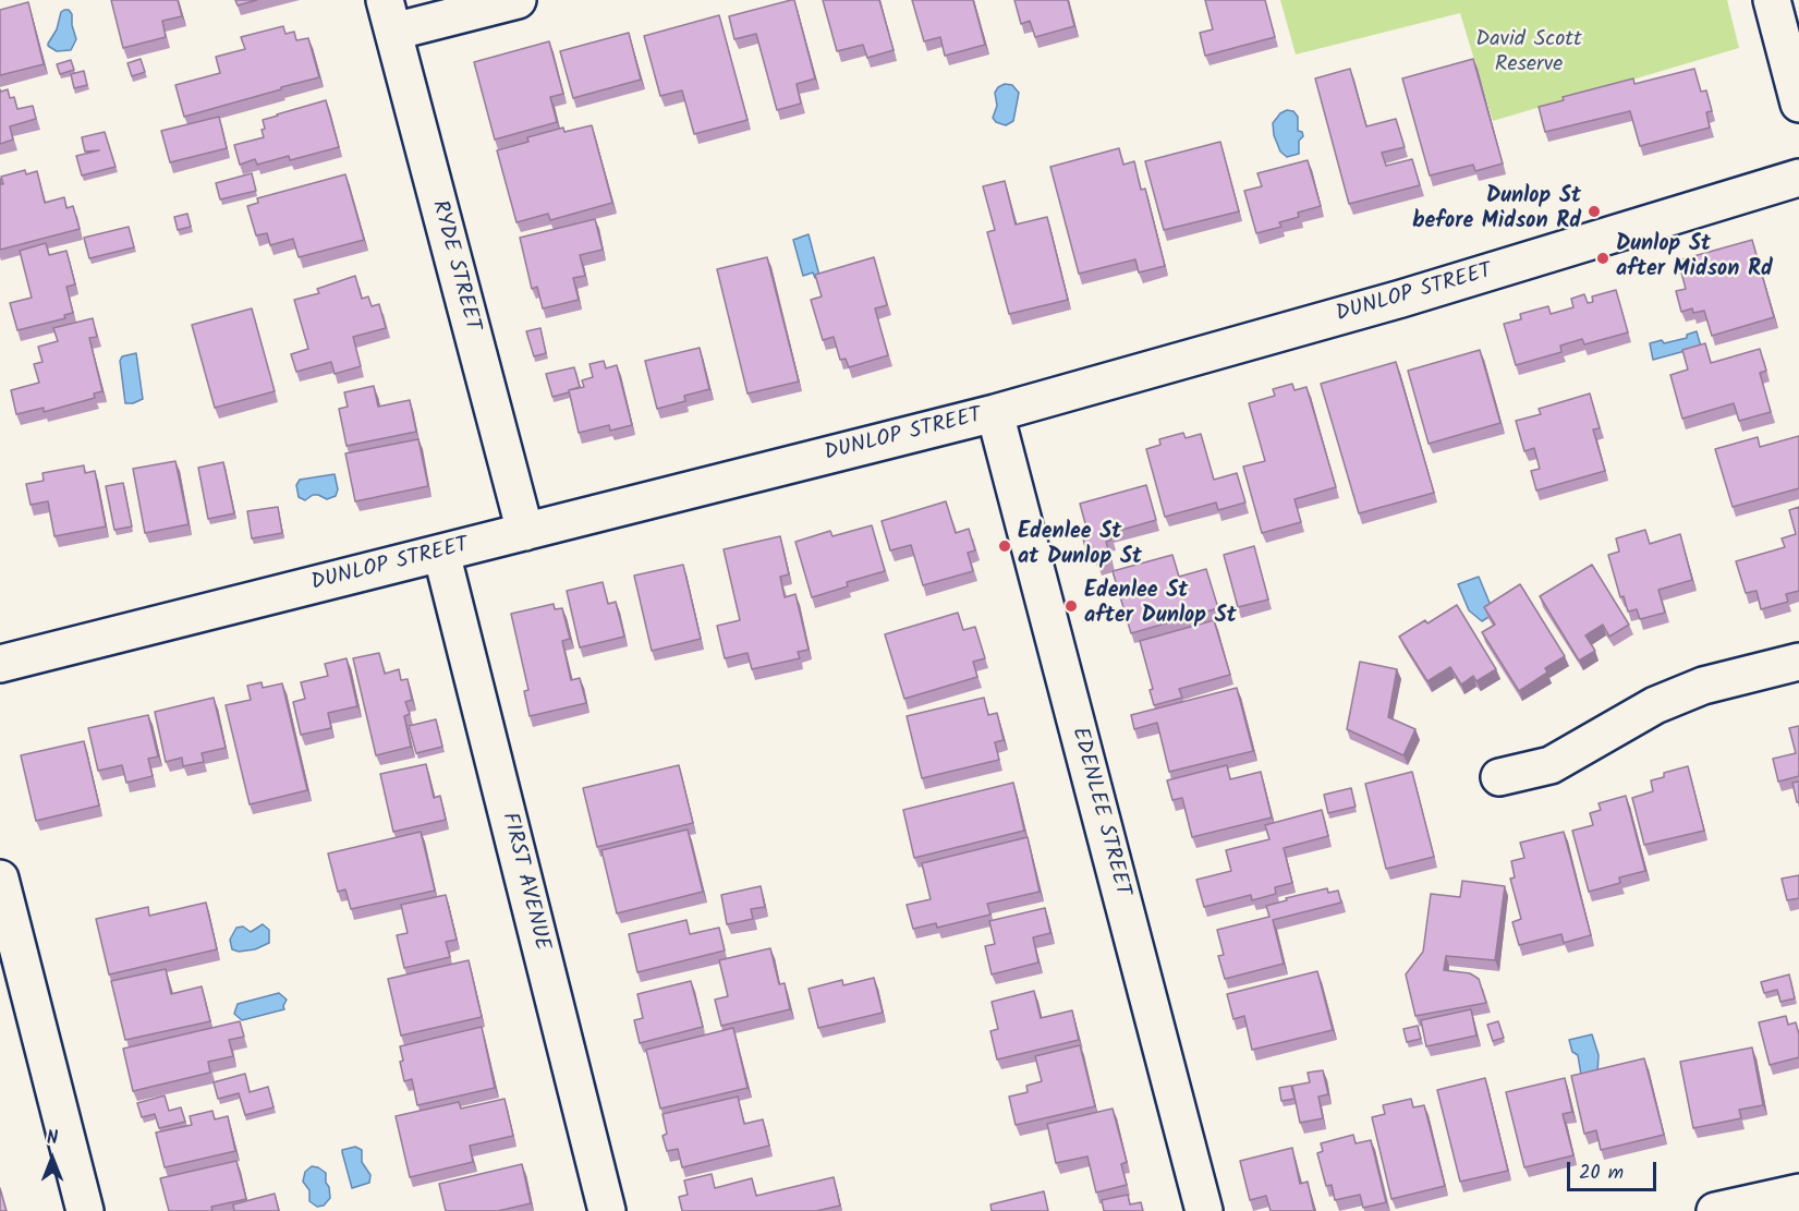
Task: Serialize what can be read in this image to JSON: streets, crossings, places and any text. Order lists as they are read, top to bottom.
{
  "streets": {
    "street": [
      "RYDE STREET",
      "DUNLOP STREET",
      "EDENLEE STREET",
      "FIRST AVENUE"
    ]
  },
  "crossings": [
    ["RYDE STREET", "DUNLOP STREET"],
    ["DUNLOP STREET", "EDENLEE STREET"],
    ["DUNLOP STREET", "FIRST AVENUE"]
  ],
  "parks": ["David Scott Reserve"],
  "places": [
    "Dunlop St before Midson Rd",
    "Dunlop St after Midson Rd",
    "Edenlee St at Dunlop St",
    "Edenlee St after Dunlop St"
  ],
  "scale_bar": "20 m",
  "north": "top"
}
